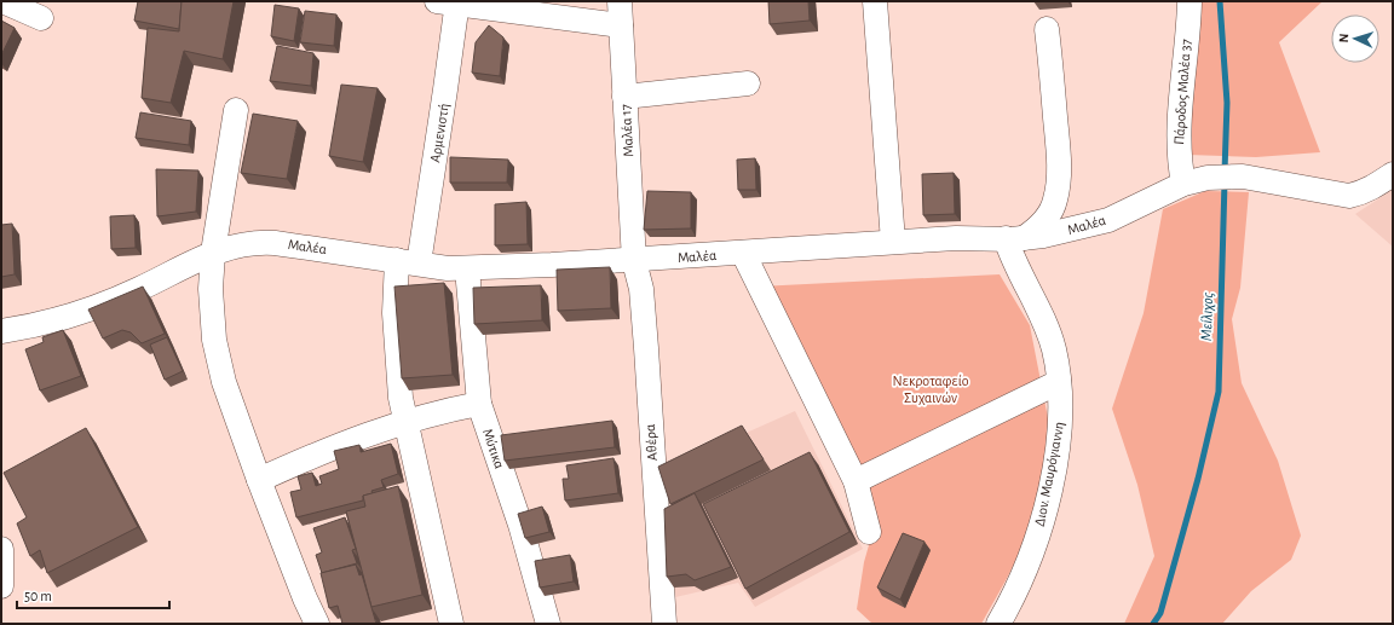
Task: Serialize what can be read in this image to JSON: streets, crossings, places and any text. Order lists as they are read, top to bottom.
{
  "streets": {
    "street": [
      "Πάροδος Μαλέα 37",
      "Μαλέα 17",
      "Αρμενιστή",
      "Μαλέα",
      "Αθέρα",
      "Μύτικα",
      "Διον. Μαυρόγιαννη"
    ]
  },
  "crossings": [
    ["Πάροδος Μαλέα 37", "Μαλέα"],
    ["Μαλέα 17", "Μαλέα"],
    ["Μαλέα 17", "Αθέρα"],
    ["Αρμενιστή", "Μαλέα"],
    ["Μαλέα", "Αθέρα"],
    ["Μαλέα", "Μύτικα"],
    ["Μαλέα", "Διον. Μαυρόγιαννη"]
  ],
  "water": ["Μείλιχος"],
  "parks": ["Νεκροταφείο Συχαινών"],
  "scale_bar": "50 m",
  "north": "left"
}
